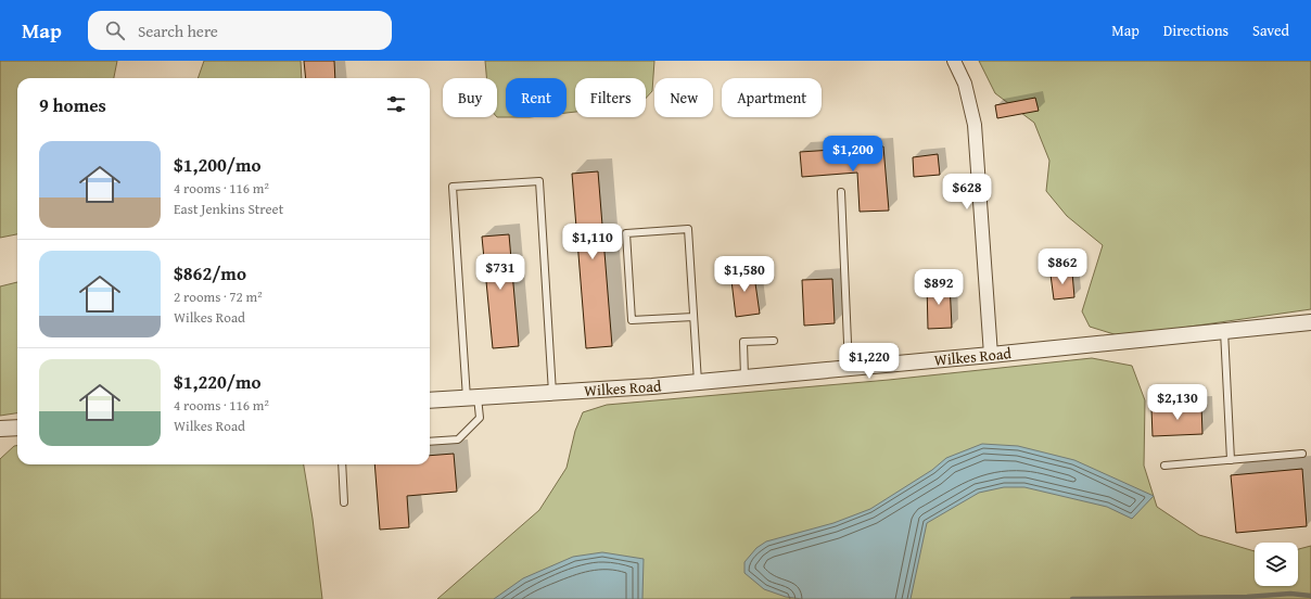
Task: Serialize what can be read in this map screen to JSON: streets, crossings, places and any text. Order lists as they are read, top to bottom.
{
  "streets": {
    "street": ["Wilkes Road"]
  },
  "page": {
    "header": "Map",
    "search": "Search here",
    "nav": ["Map", "Directions", "Saved"],
    "chip": [
      "Buy",
      "Rent",
      "Filters",
      "New",
      "Apartment"
    ],
    "heading": "9 homes",
    "list": [
      {
        "name": "$1,200/mo",
        "note": "4 rooms · 116 m² · East Jenkins Street"
      },
      {
        "name": "$862/mo",
        "note": "2 rooms · 72 m² · Wilkes Road"
      },
      {
        "name": "$1,220/mo",
        "note": "4 rooms · 116 m² · Wilkes Road"
      }
    ],
    "price": [
      "$1,200",
      "$628",
      "$1,110",
      "$862",
      "$731",
      "$1,580",
      "$892",
      "$1,220",
      "$2,130"
    ]
  }
}
